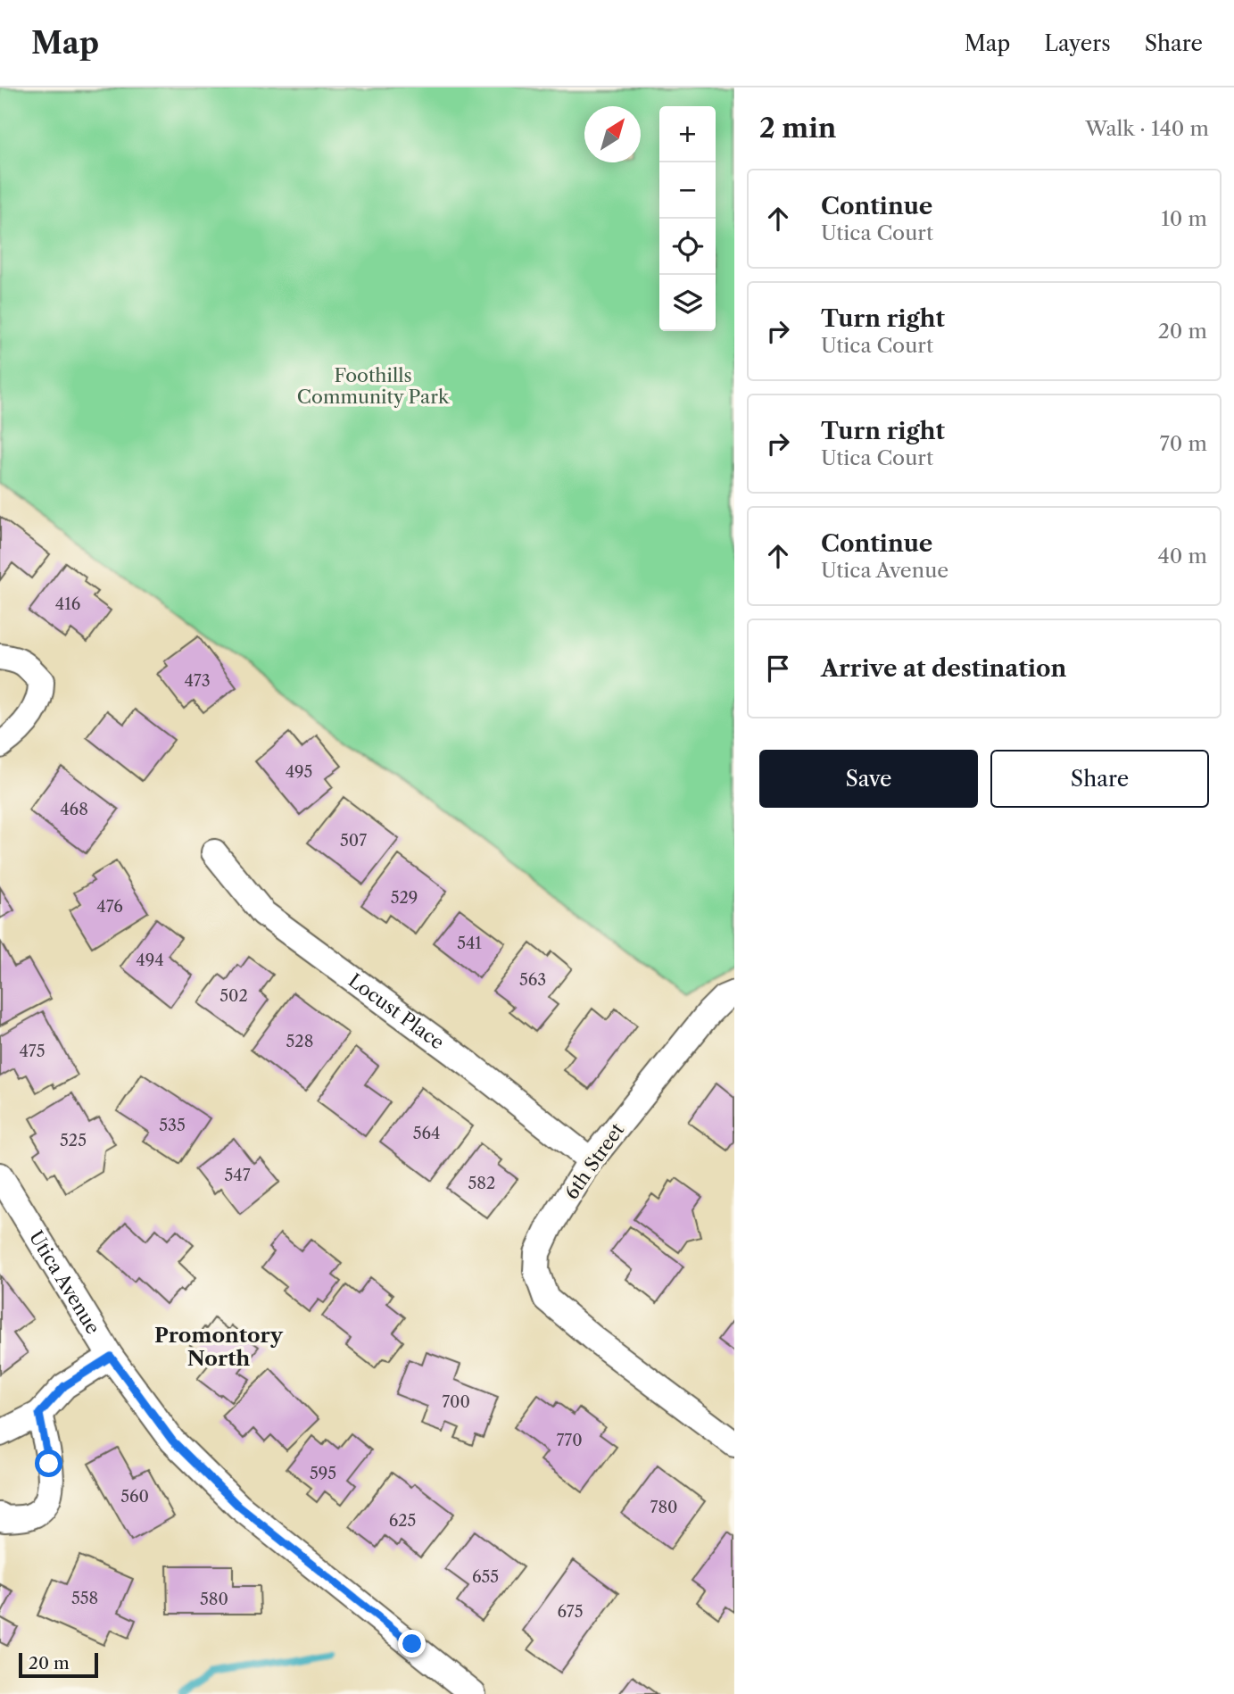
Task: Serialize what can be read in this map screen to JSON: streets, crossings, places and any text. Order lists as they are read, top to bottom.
{
  "streets": {
    "street": ["Locust Place", "6th Street", "Utica Avenue"]
  },
  "crossings": [
    ["Locust Place", "6th Street"]
  ],
  "districts": ["Promontory North"],
  "parks": ["Foothills Community Park"],
  "house_numbers": [
    "416",
    "473",
    "495",
    "468",
    "507",
    "529",
    "476",
    "541",
    "494",
    "563",
    "502",
    "528",
    "475",
    "535",
    "564",
    "525",
    "547",
    "582",
    "700",
    "770",
    "595",
    "560",
    "780",
    "625",
    "655",
    "558",
    "580",
    "675"
  ],
  "scale_bar": "20 m",
  "north": "top right",
  "page": {
    "header": "Map",
    "nav": ["Map", "Layers", "Share"],
    "heading": ["2 min", "Walk · 140 m"],
    "map_buttons": ["+", "−"],
    "list": [
      ["Continue", "Utica Court", "10 m"],
      ["Turn right", "Utica Court", "20 m"],
      ["Turn right", "Utica Court", "70 m"],
      ["Continue", "Utica Avenue", "40 m"],
      "Arrive at destination"
    ],
    "buttons": ["Save", "Share"],
    "scale": "20 m"
  }
}
